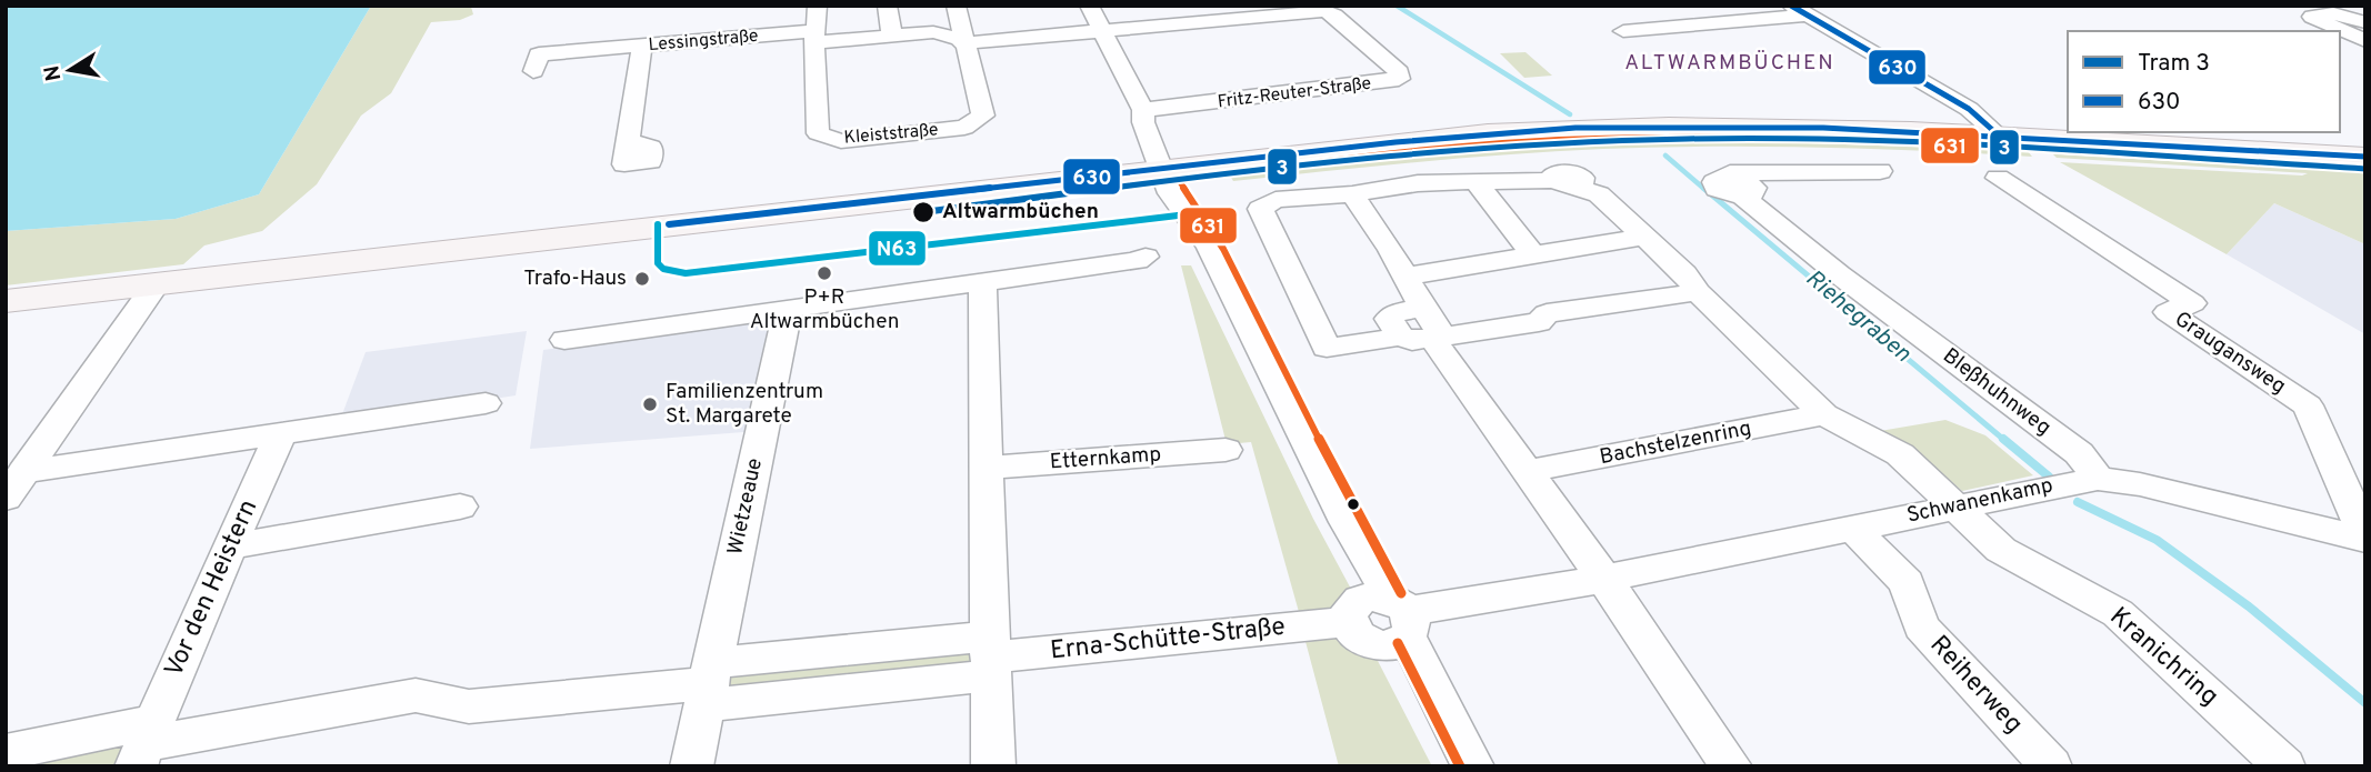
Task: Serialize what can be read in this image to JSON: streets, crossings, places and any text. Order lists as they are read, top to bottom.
{
  "streets": {
    "street": [
      "Lessingstraße",
      "Fritz-Reuter-Straße",
      "Kleiststraße",
      "Graugansweg",
      "Bleßhuhnweg",
      "Bachstelzenring",
      "Etternkamp",
      "Schwanenkamp",
      "Wietzeaue",
      "Vor den Heistern",
      "Erna-Schütte-Straße",
      "Kranichring",
      "Reiherweg"
    ]
  },
  "crossings": [
    ["Lessingstraße", "Kleiststraße"],
    ["Graugansweg", "Schwanenkamp"],
    ["Bleßhuhnweg", "Schwanenkamp"],
    ["Schwanenkamp", "Erna-Schütte-Straße"],
    ["Schwanenkamp", "Kranichring"],
    ["Schwanenkamp", "Reiherweg"],
    ["Wietzeaue", "Erna-Schütte-Straße"],
    ["Vor den Heistern", "Erna-Schütte-Straße"]
  ],
  "districts": ["ALTWARMBÜCHEN"],
  "water": ["Riehegraben"],
  "places": [
    "Altwarmbüchen",
    "P+R Altwarmbüchen",
    "Trafo-Haus",
    "Familienzentrum St. Margarete"
  ],
  "lines": [
    "transit line 630",
    "tram line 3",
    "transit line 631",
    "transit line N63"
  ],
  "legend": ["Tram 3", "630"],
  "north": "left"
}
